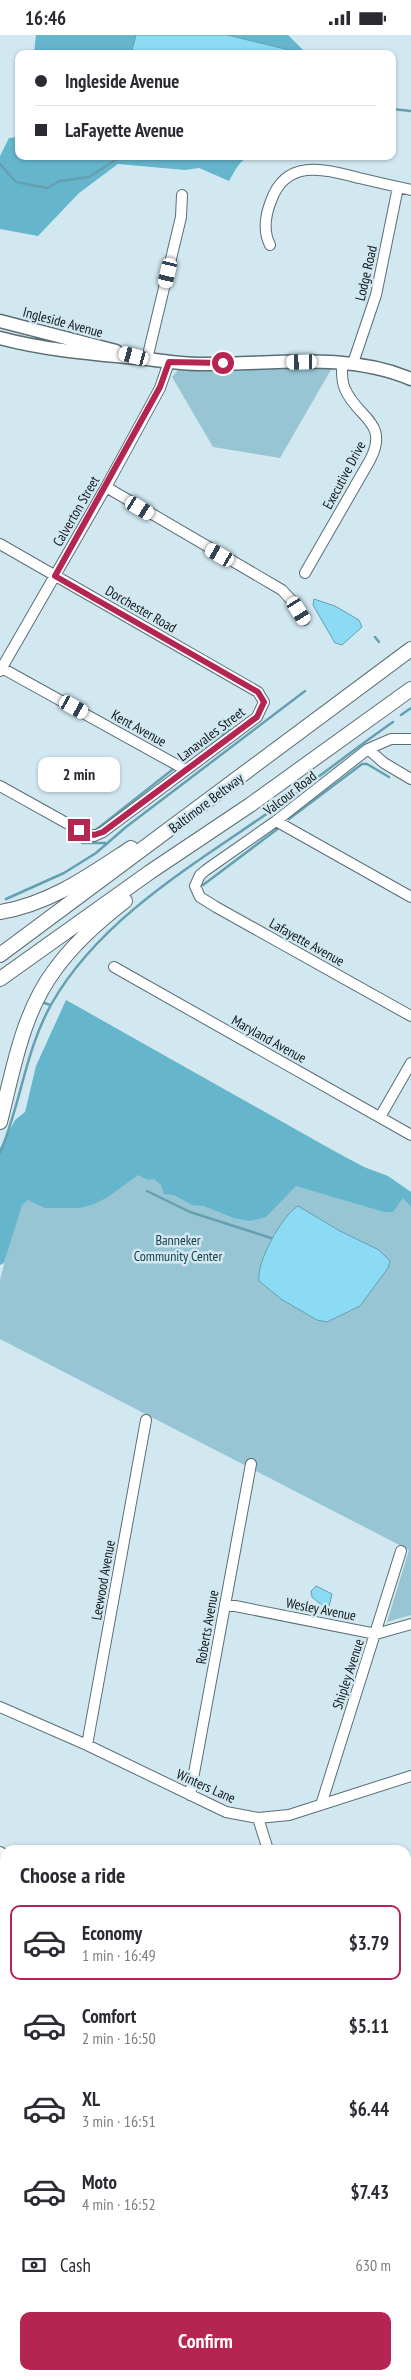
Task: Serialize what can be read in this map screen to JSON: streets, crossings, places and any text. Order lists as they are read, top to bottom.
{
  "streets": {
    "highway": ["Baltimore Beltway"],
    "main road": ["Ingleside Avenue"],
    "street": [
      "Lodge Road",
      "Executive Drive",
      "Calverton Street",
      "Dorchester Road",
      "Kent Avenue",
      "Lanavales Street",
      "Valcour Road",
      "Lafayette Avenue",
      "Maryland Avenue",
      "Leewood Avenue",
      "Wesley Avenue",
      "Roberts Avenue",
      "Shipley Avenue",
      "Winters Lane"
    ]
  },
  "crossings": [
    ["Lodge Road", "Ingleside Avenue"],
    ["Lodge Road", "Executive Drive"],
    ["Ingleside Avenue", "Executive Drive"],
    ["Ingleside Avenue", "Calverton Street"],
    ["Calverton Street", "Dorchester Road"],
    ["Calverton Street", "Kent Avenue"],
    ["Dorchester Road", "Lanavales Street"],
    ["Kent Avenue", "Lanavales Street"],
    ["Valcour Road", "Lafayette Avenue"],
    ["Leewood Avenue", "Winters Lane"],
    ["Wesley Avenue", "Roberts Avenue"],
    ["Wesley Avenue", "Shipley Avenue"],
    ["Roberts Avenue", "Winters Lane"],
    ["Shipley Avenue", "Winters Lane"]
  ],
  "parks": ["Banneker Community Center"],
  "page": {
    "status": "16:46",
    "banner": ["Ingleside Avenue", "LaFayette Avenue"],
    "bubble": "2 min",
    "heading": "Choose a ride",
    "list": [
      {
        "name": "Economy",
        "note": "1 min · 16:49",
        "value": "$3.79"
      },
      {
        "name": "Comfort",
        "note": "2 min · 16:50",
        "value": "$5.11"
      },
      {
        "name": "XL",
        "note": "3 min · 16:51",
        "value": "$6.44"
      },
      {
        "name": "Moto",
        "note": "4 min · 16:52",
        "value": "$7.43"
      }
    ],
    "pay": ["Cash", "630 m"],
    "buttons": "Confirm"
  }
}
